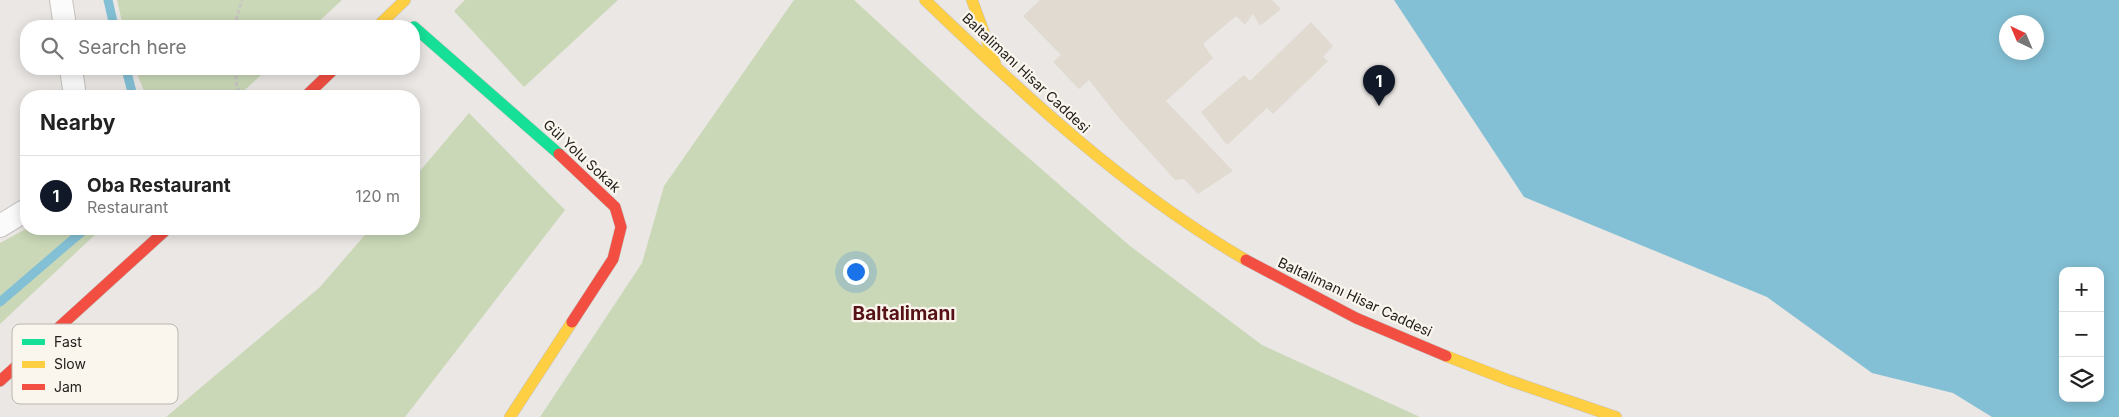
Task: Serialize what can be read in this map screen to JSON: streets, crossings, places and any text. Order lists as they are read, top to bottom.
{
  "streets": {
    "main road": ["Baltalimanı Hisar Caddesi", "Gül Yolu Sokak"]
  },
  "districts": ["Baltalimanı"],
  "legend": ["Fast", "Slow", "Jam"],
  "north": "top left",
  "page": {
    "search": "Search here",
    "pins": "1",
    "heading": "Nearby",
    "list": [
      {
        "mark": "1",
        "name": "Oba Restaurant",
        "note": "Restaurant",
        "value": "120 m"
      }
    ],
    "map_buttons": ["+", "−"]
  }
}
